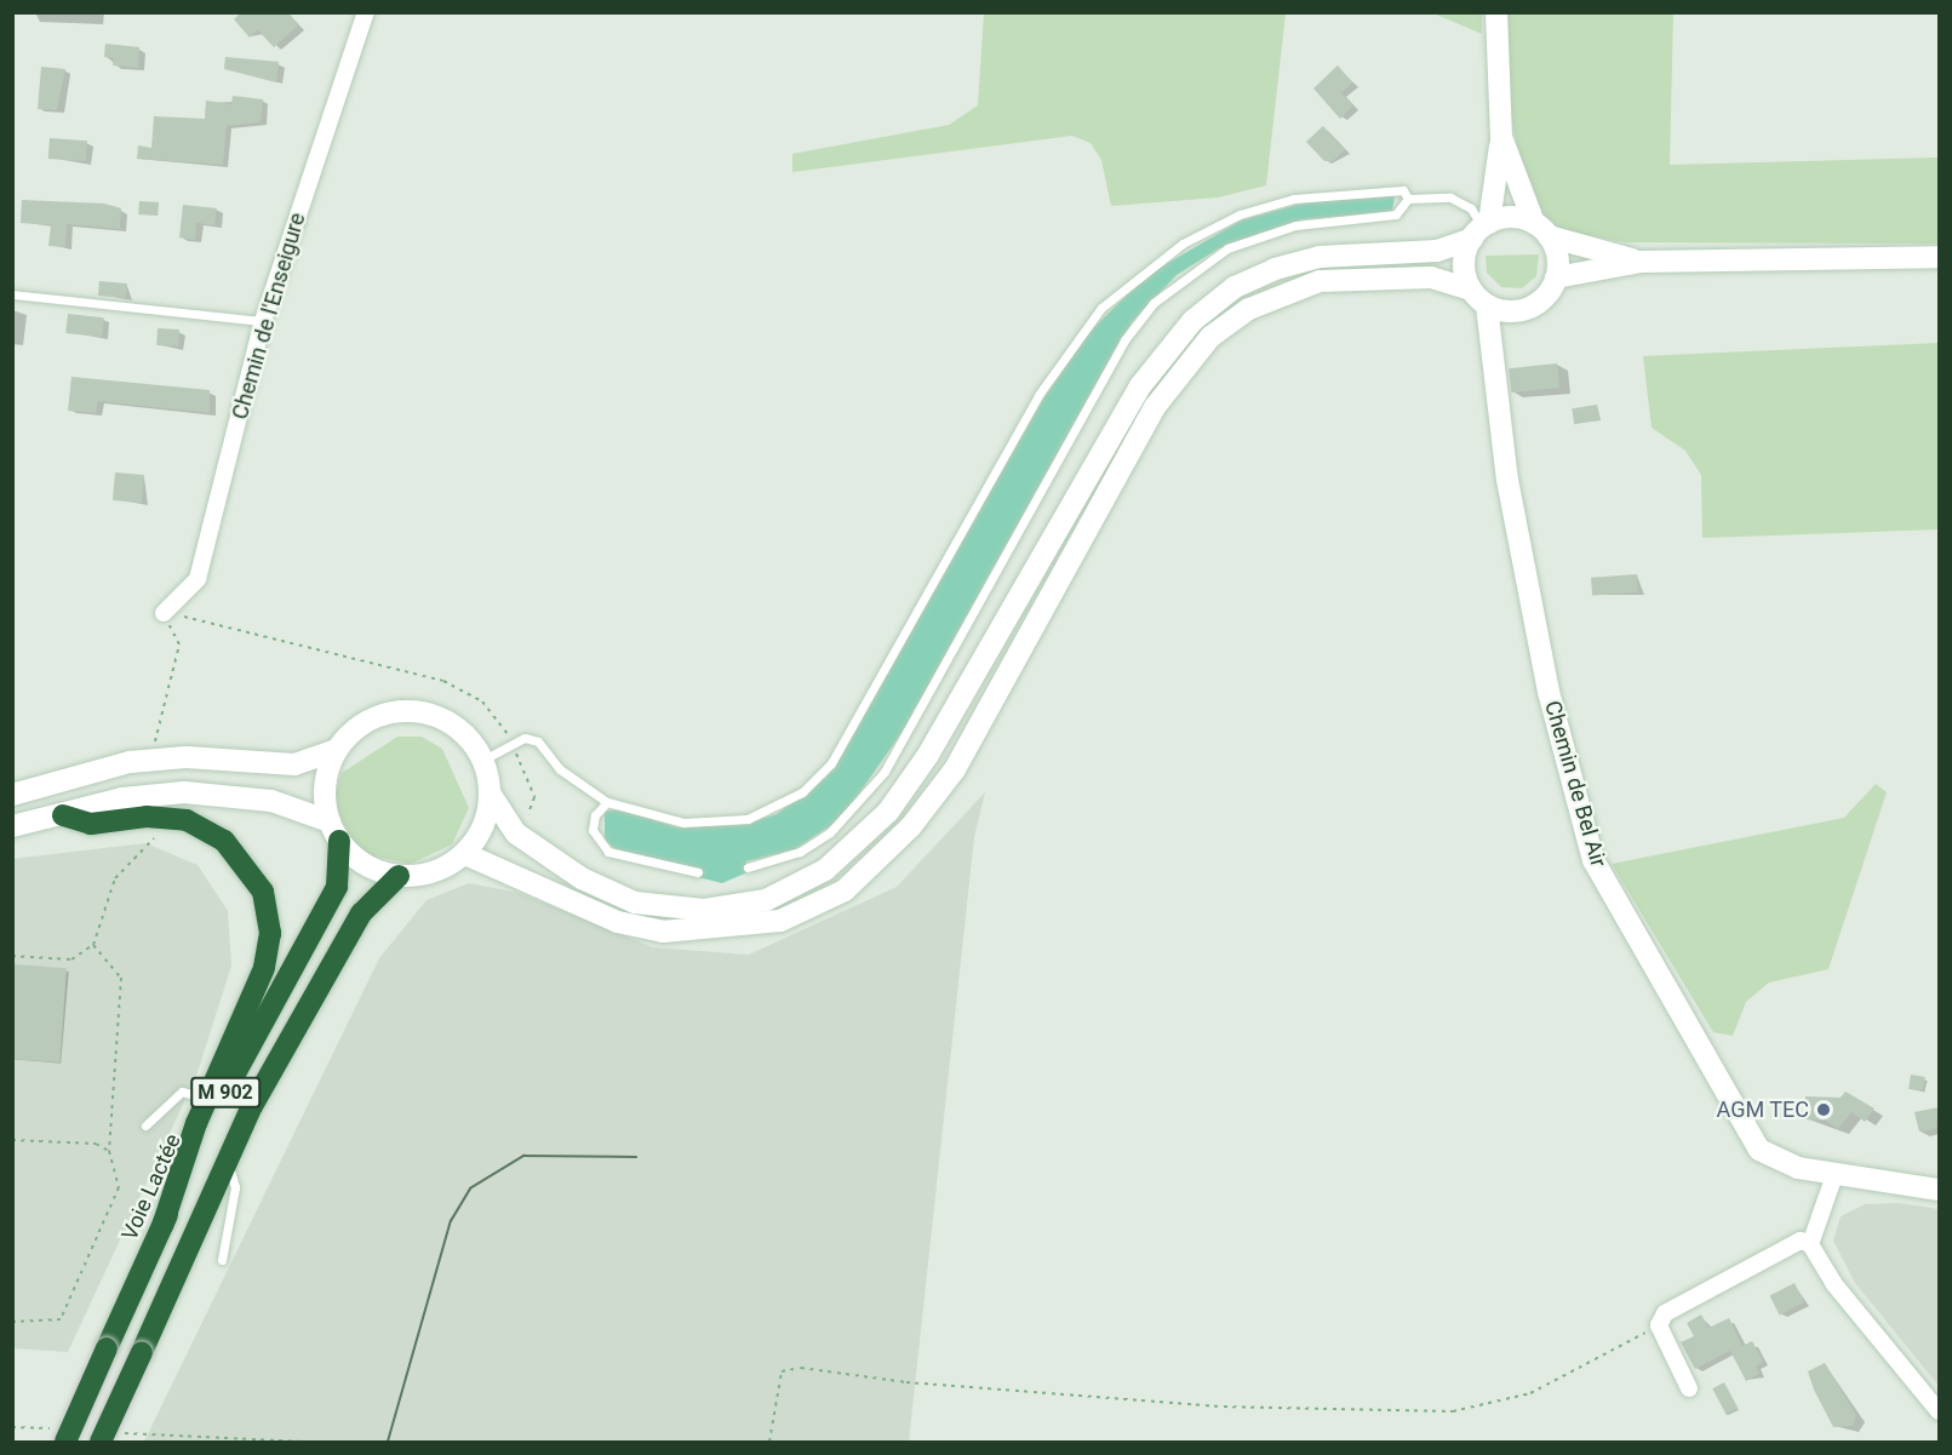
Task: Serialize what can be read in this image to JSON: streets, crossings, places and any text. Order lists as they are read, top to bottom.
{
  "streets": {
    "highway": ["M 902", "Voie Lactée"],
    "main road": ["Chemin de Bel Air"],
    "street": ["Chemin de l'Enseigure"]
  },
  "crossings": [
    ["M 902", "Voie Lactée"]
  ],
  "places": ["AGM TEC"]
}
